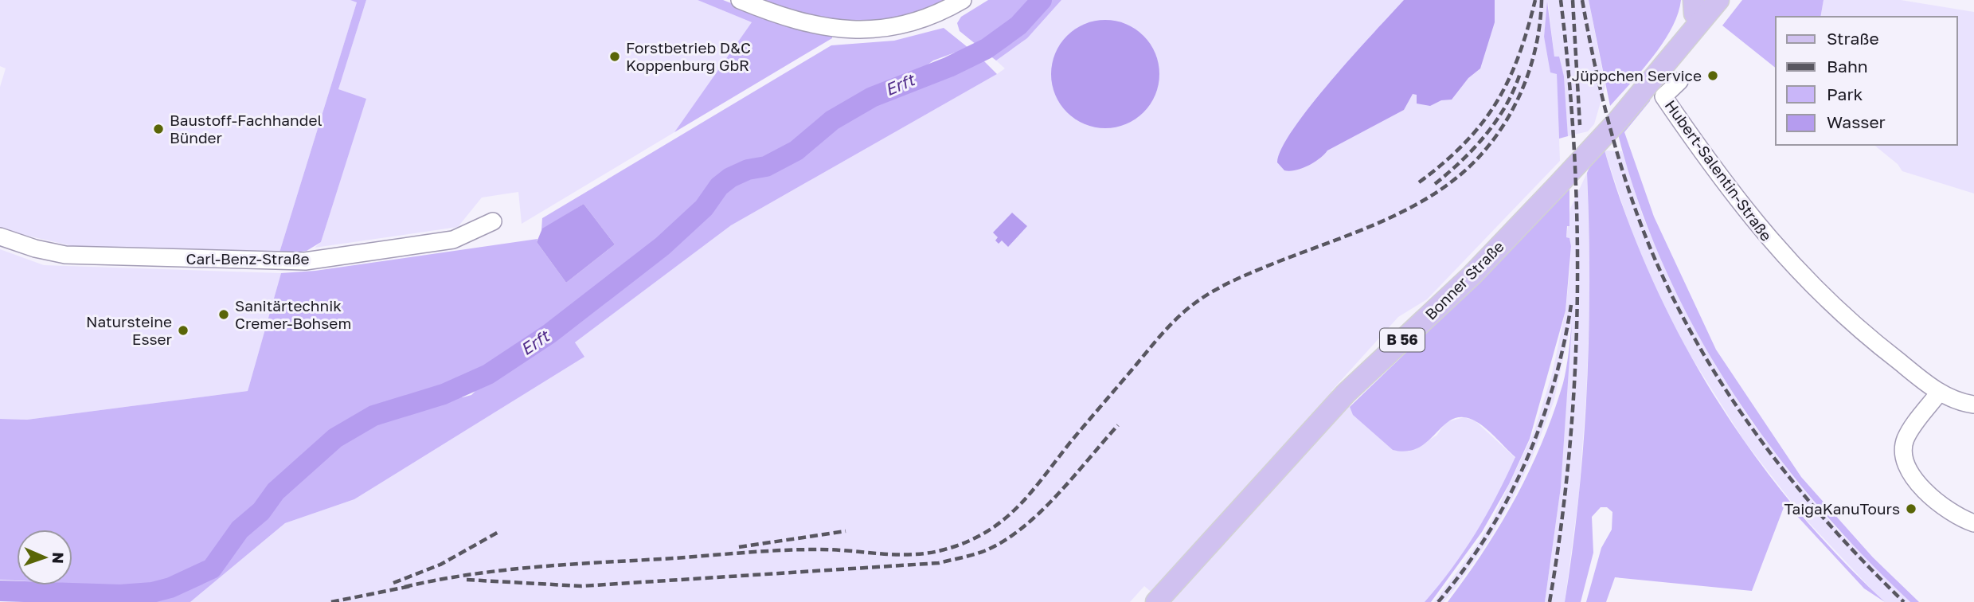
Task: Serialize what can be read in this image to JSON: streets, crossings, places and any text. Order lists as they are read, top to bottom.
{
  "streets": {
    "main road": ["Bonner Straße", "B 56"],
    "street": ["Hubert-Salentin-Straße", "Carl-Benz-Straße"]
  },
  "water": ["Erft"],
  "places": [
    "Forstbetrieb D&C Koppenburg GbR",
    "Jüppchen Service",
    "Baustoff-Fachhandel Bünder",
    "Sanitärtechnik Cremer-Bohsem",
    "Natursteine Esser",
    "TaigaKanuTours"
  ],
  "legend": [
    "Straße",
    "Bahn",
    "Park",
    "Wasser"
  ],
  "north": "right"
}
